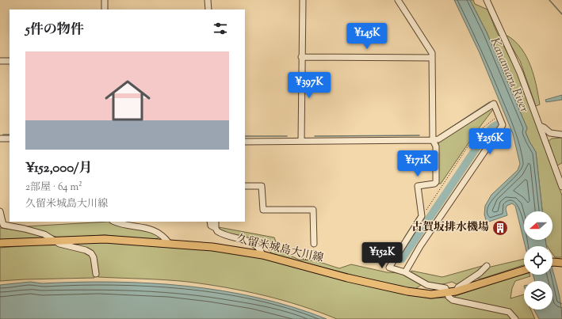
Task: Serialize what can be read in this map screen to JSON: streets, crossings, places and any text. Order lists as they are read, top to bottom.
{
  "streets": {
    "main road": ["久留米城島大川線"]
  },
  "water": ["Kanamaru River"],
  "places": {
    "building": ["古賀坂排水機場"]
  },
  "north": "left",
  "page": {
    "heading": "5件の物件",
    "price": [
      "¥145K",
      "¥397K",
      "¥256K",
      "¥171K",
      "¥152K"
    ],
    "list": [
      {
        "name": "¥152,000/月",
        "note": "2部屋 · 64 m² · 久留米城島大川線"
      }
    ]
  }
}
